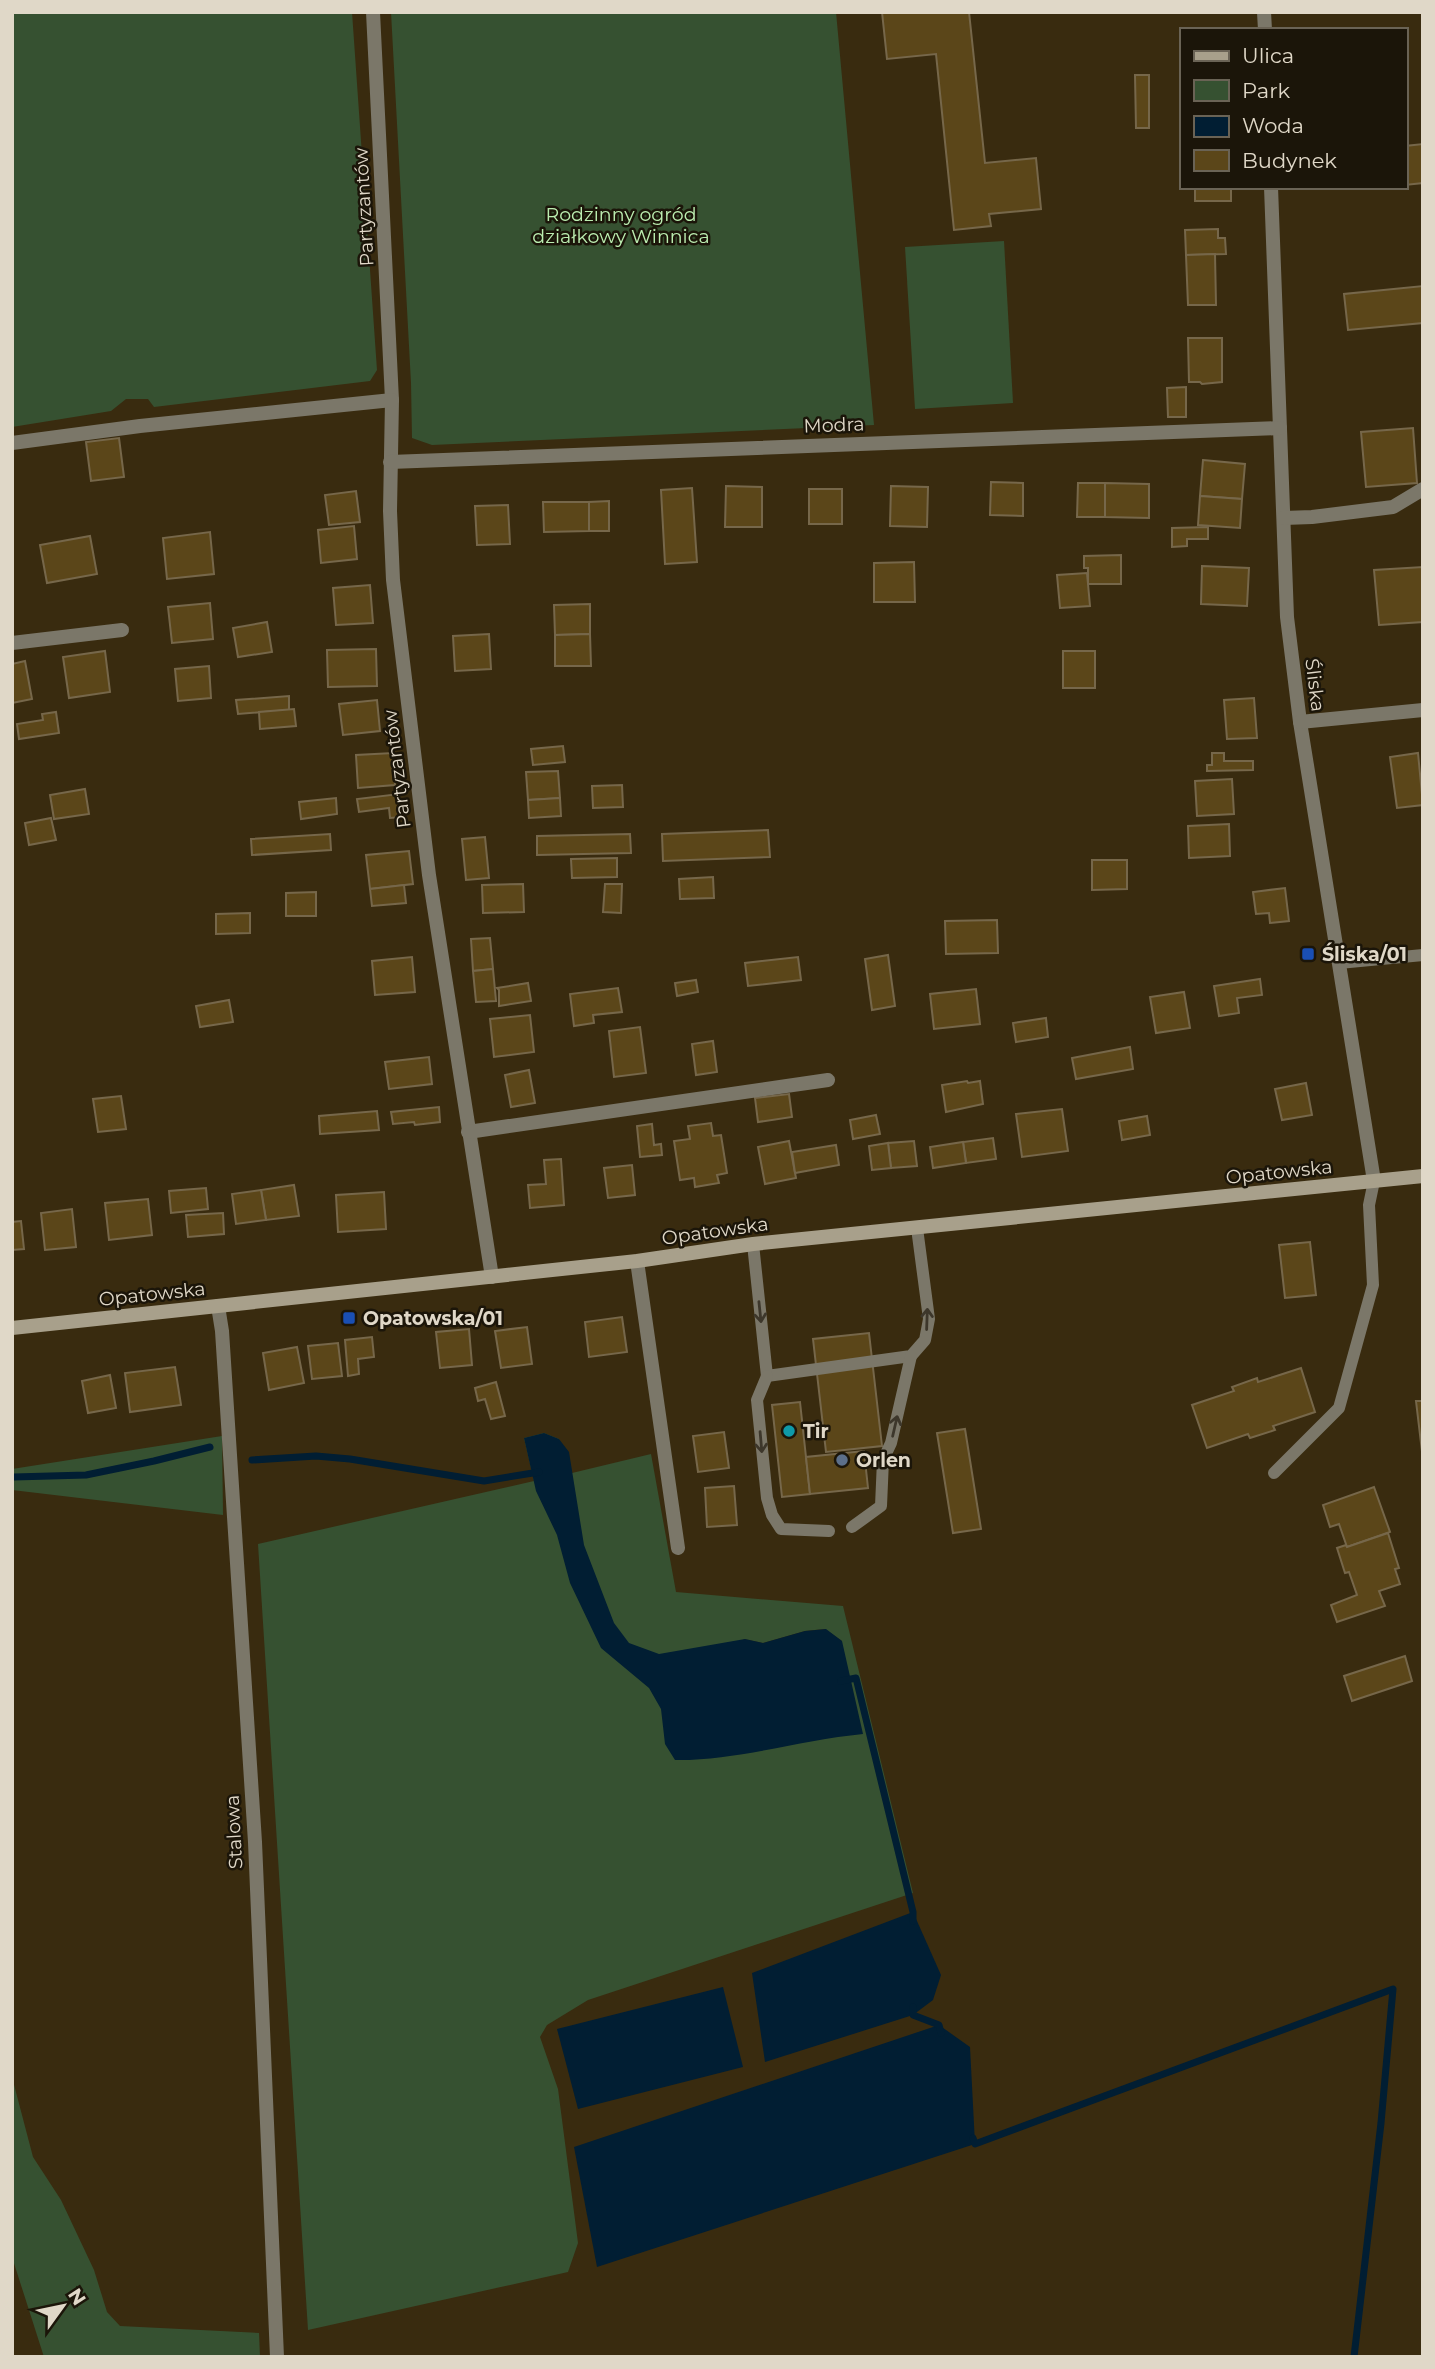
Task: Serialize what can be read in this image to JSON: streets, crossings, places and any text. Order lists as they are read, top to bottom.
{
  "streets": {
    "street": [
      "Partyzantów",
      "Modra",
      "Śliska",
      "Opatowska",
      "Stalowa"
    ]
  },
  "crossings": [
    ["Partyzantów", "Modra"],
    ["Partyzantów", "Opatowska"],
    ["Modra", "Śliska"],
    ["Śliska", "Opatowska"],
    ["Opatowska", "Stalowa"]
  ],
  "parks": ["Rodzinny ogród działkowy Winnica"],
  "places": {
    "transit": ["Śliska/01", "Opatowska/01"],
    "other": ["Tir", "Orlen"]
  },
  "legend": [
    "Ulica",
    "Park",
    "Woda",
    "Budynek"
  ],
  "north": "top right"
}
